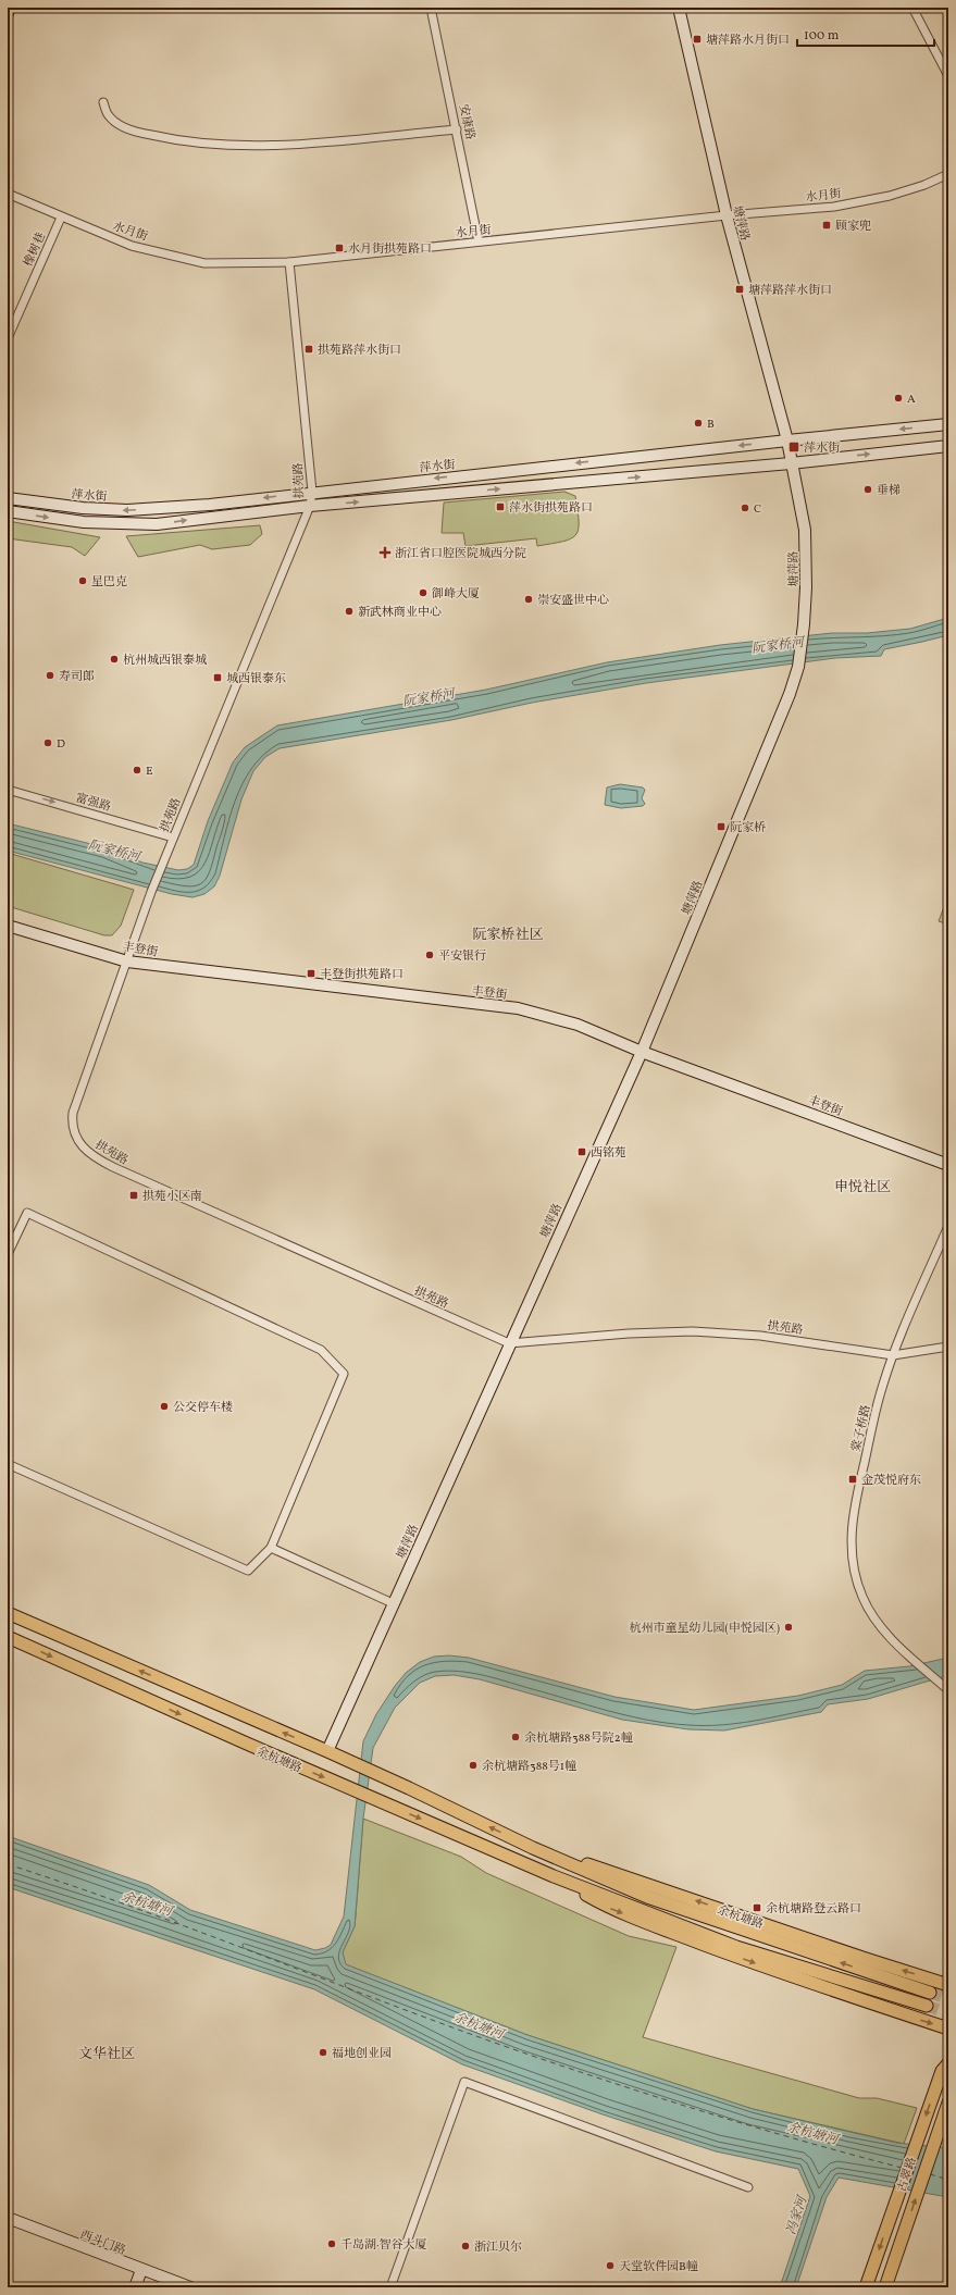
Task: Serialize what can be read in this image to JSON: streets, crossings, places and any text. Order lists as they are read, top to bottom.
{
  "streets": {
    "main road": ["余杭塘路", "古翠路"],
    "street": [
      "安康路",
      "水月街",
      "塘萍路",
      "橡树巷",
      "萍水街",
      "拱苑路",
      "富强路",
      "丰登街",
      "棠子桥路",
      "西斗门路"
    ]
  },
  "crossings": [
    ["安康路", "水月街"],
    ["水月街", "塘萍路"],
    ["水月街", "橡树巷"],
    ["水月街", "拱苑路"],
    ["塘萍路", "萍水街"],
    ["塘萍路", "拱苑路"],
    ["塘萍路", "丰登街"],
    ["塘萍路", "余杭塘路"],
    ["萍水街", "拱苑路"],
    ["拱苑路", "富强路"],
    ["拱苑路", "丰登街"],
    ["拱苑路", "棠子桥路"]
  ],
  "one_way": ["富强路"],
  "districts": ["阮家桥社区", "申悦社区", "文华社区"],
  "water": ["阮家桥河", "余杭塘河", "冯家河"],
  "places": {
    "transit": [
      "塘萍路水月街口",
      "顾家兜",
      "水月街拱苑路口",
      "塘萍路萍水街口",
      "拱苑路萍水街口",
      "萍水街",
      "萍水街拱苑路口",
      "城西银泰东",
      "阮家桥",
      "丰登街拱苑路口",
      "西铭苑",
      "拱苑小区南",
      "金茂悦府东",
      "余杭塘路登云路口"
    ],
    "other": [
      "A",
      "B",
      "垂梯",
      "C",
      "星巴克",
      "御峰大厦",
      "崇安盛世中心",
      "新武林商业中心",
      "杭州城西银泰城",
      "寿司郎",
      "D",
      "E",
      "平安银行",
      "公交停车楼",
      "杭州市童星幼儿园(申悦园区)",
      "余杭塘路388号院2幢",
      "余杭塘路388号1幢",
      "福地创业园",
      "千岛湖·智谷大厦",
      "浙江贝尔",
      "天堂软件园B幢"
    ],
    "health": ["浙江省口腔医院城西分院"]
  },
  "scale_bar": "100 m"
}
